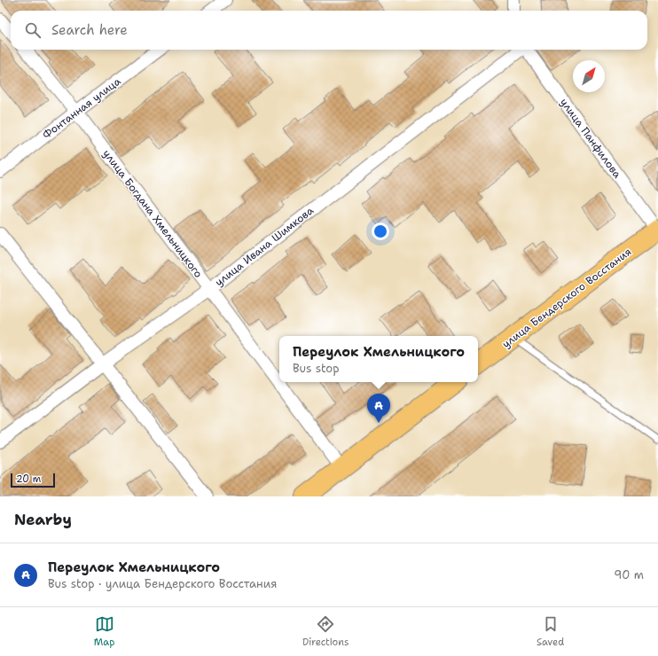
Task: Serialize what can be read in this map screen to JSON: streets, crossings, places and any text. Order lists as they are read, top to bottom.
{
  "streets": {
    "main road": ["улица Бендерского Восстания"],
    "street": [
      "Фонтанная улица",
      "улица Панфилова",
      "улица Богдана Хмельницкого",
      "улица Ивана Шимкова"
    ]
  },
  "crossings": [
    ["Фонтанная улица", "улица Богдана Хмельницкого"],
    ["улица Панфилова", "улица Бендерского Восстания"],
    ["улица Богдана Хмельницкого", "улица Ивана Шимкова"]
  ],
  "scale_bar": "20 m",
  "north": "top right",
  "page": {
    "search": "Search here",
    "popup": ["Переулок Хмельницкого", "Bus stop"],
    "pins": "A",
    "scale": "20 m",
    "heading": "Nearby",
    "list": [
      {
        "mark": "A",
        "name": "Переулок Хмельницкого",
        "note": "Bus stop · улица Бендерского Восстания",
        "value": "90 m"
      }
    ],
    "nav": ["Map", "Directions", "Saved"]
  }
}
